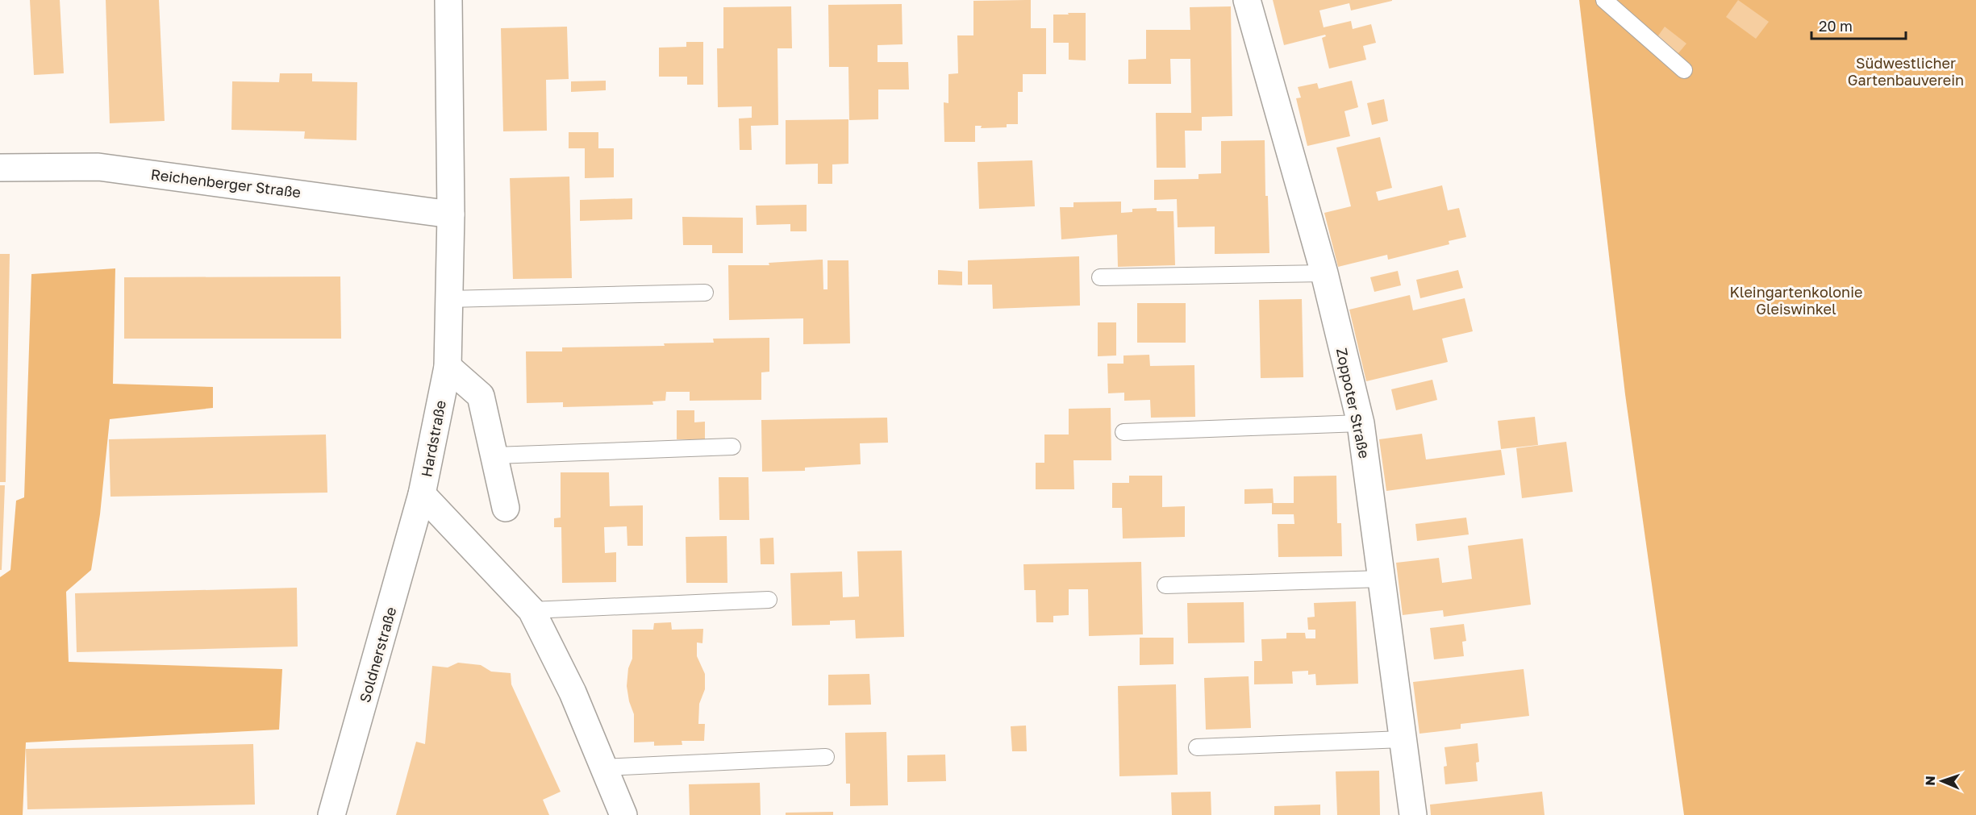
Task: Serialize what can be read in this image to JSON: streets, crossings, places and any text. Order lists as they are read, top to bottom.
{
  "streets": {
    "street": [
      "Reichenberger Straße",
      "Zoppoter Straße",
      "Hardstraße",
      "Soldnerstraße"
    ]
  },
  "crossings": [
    ["Reichenberger Straße", "Hardstraße"],
    ["Hardstraße", "Soldnerstraße"]
  ],
  "parks": ["Südwestlicher Gartenbauverein", "Kleingartenkolonie Gleiswinkel"],
  "scale_bar": "20 m",
  "north": "left"
}
